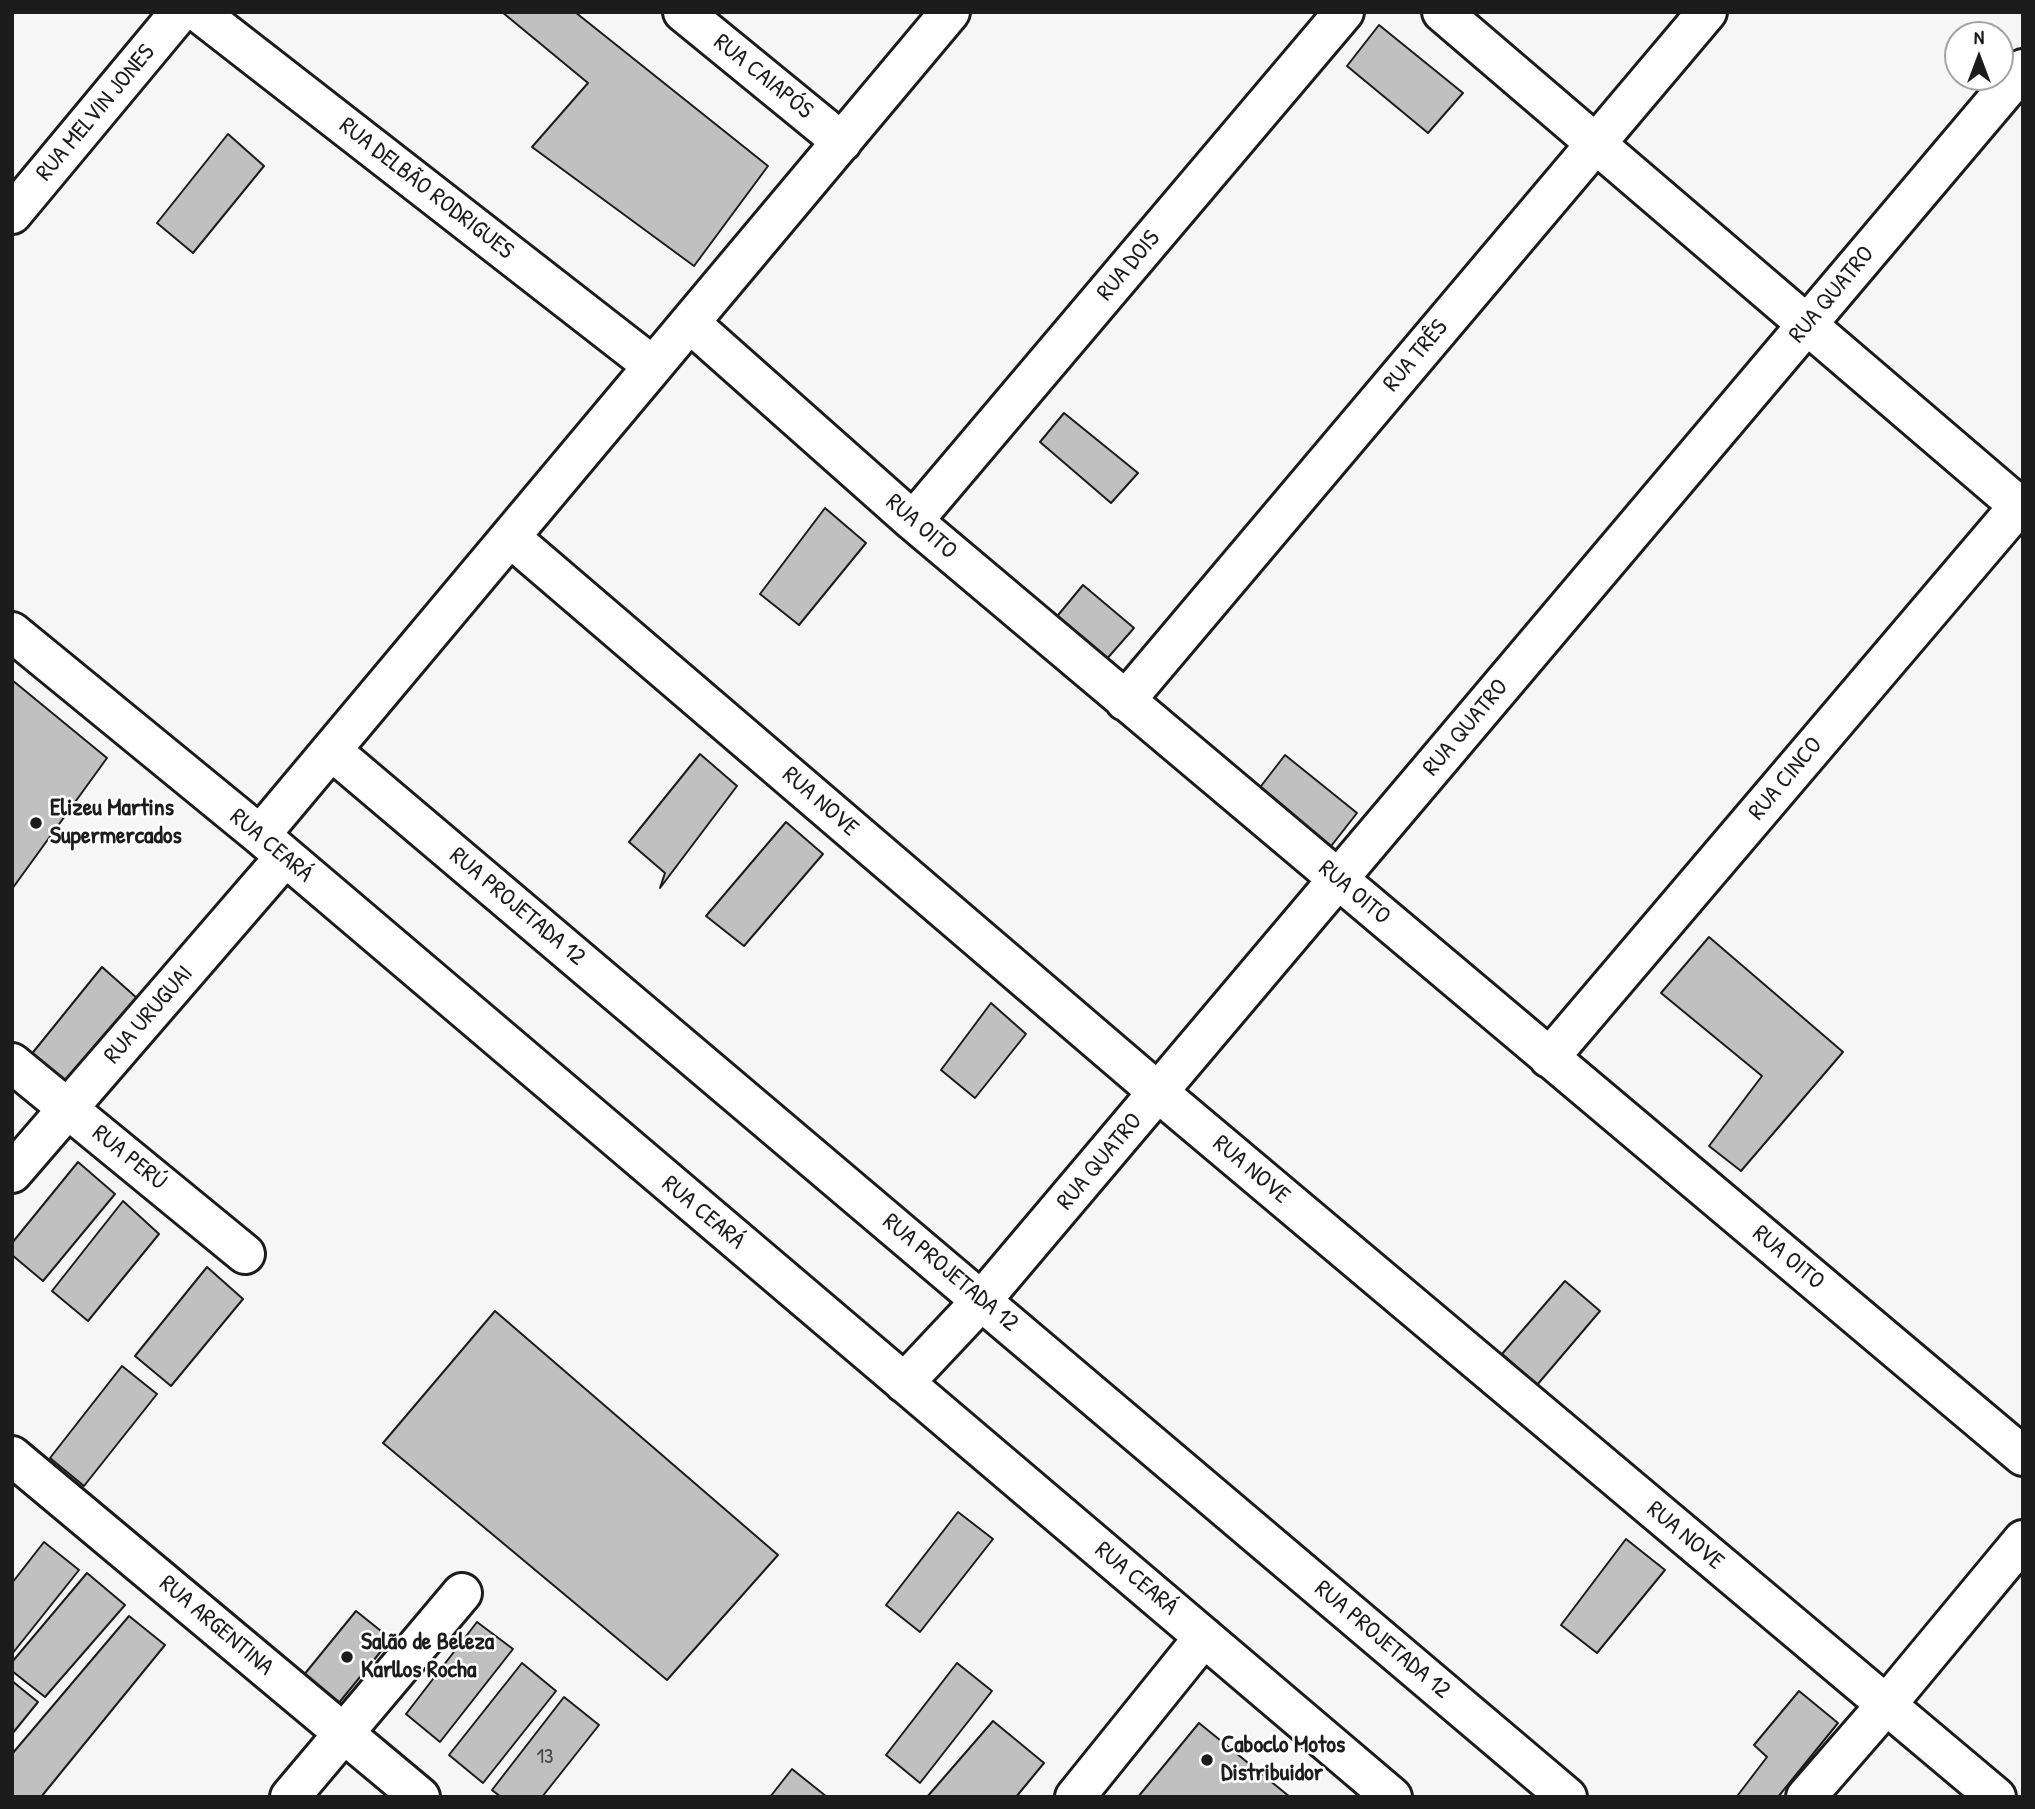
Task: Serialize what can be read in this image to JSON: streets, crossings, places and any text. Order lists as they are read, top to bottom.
{
  "streets": {
    "street": [
      "RUA CAIAPÓS",
      "RUA MELVIN JONES",
      "RUA DELBÃO RODRIGUES",
      "RUA DOIS",
      "RUA QUATRO",
      "RUA TRÊS",
      "RUA OITO",
      "RUA CINCO",
      "RUA NOVE",
      "RUA CEARÁ",
      "RUA PROJETADA 12",
      "RUA URUGUAI",
      "RUA PERÚ",
      "RUA ARGENTINA"
    ]
  },
  "crossings": [
    ["RUA CAIAPÓS", "RUA URUGUAI"],
    ["RUA DELBÃO RODRIGUES", "RUA URUGUAI"],
    ["RUA DOIS", "RUA OITO"],
    ["RUA QUATRO", "RUA OITO"],
    ["RUA QUATRO", "RUA NOVE"],
    ["RUA QUATRO", "RUA CEARÁ"],
    ["RUA QUATRO", "RUA PROJETADA 12"],
    ["RUA TRÊS", "RUA OITO"],
    ["RUA OITO", "RUA CINCO"],
    ["RUA OITO", "RUA URUGUAI"],
    ["RUA NOVE", "RUA URUGUAI"],
    ["RUA CEARÁ", "RUA URUGUAI"],
    ["RUA PROJETADA 12", "RUA URUGUAI"],
    ["RUA URUGUAI", "RUA PERÚ"]
  ],
  "places": ["Elizeu Martins Supermercados", "Salão de Beleza Karllos Rocha", "Caboclo Motos Distribuidor"],
  "house_numbers": ["13"],
  "north": "top"
}
